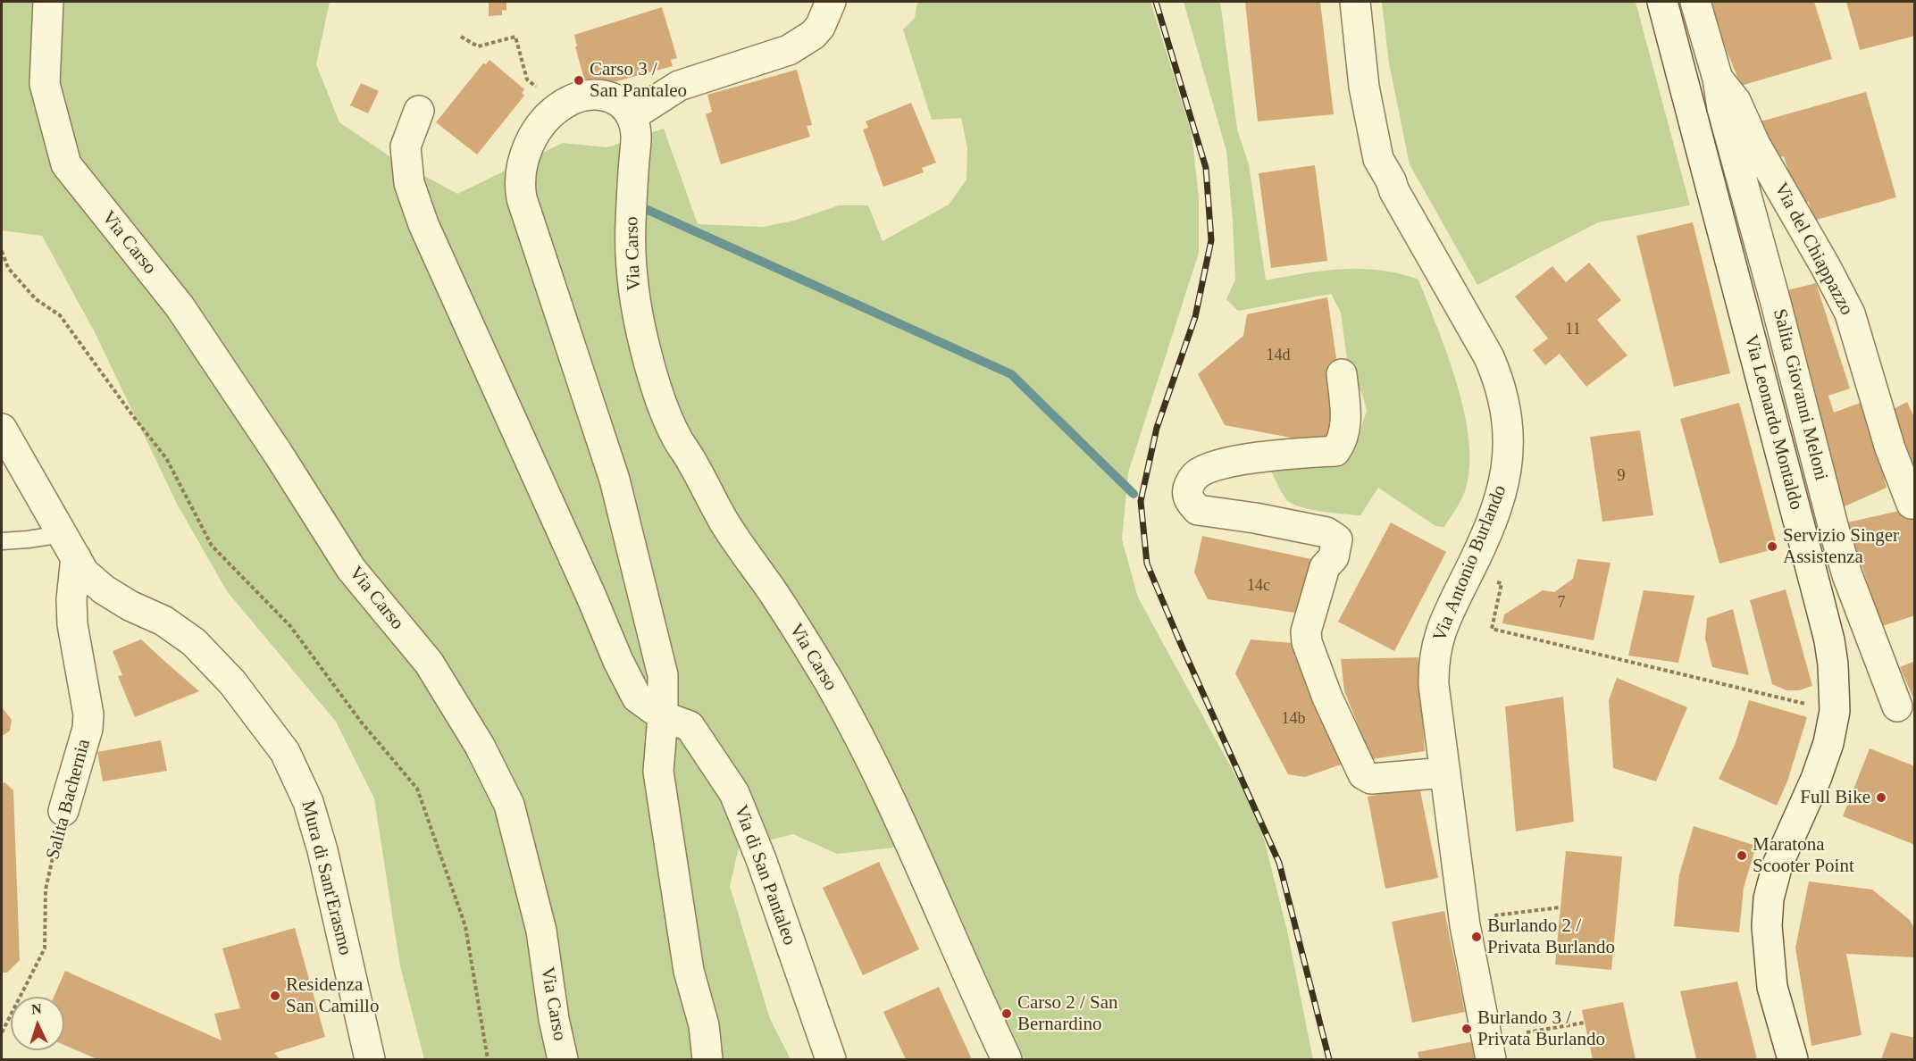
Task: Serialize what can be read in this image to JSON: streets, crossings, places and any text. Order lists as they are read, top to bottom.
{
  "streets": {
    "street": [
      "Via Carso",
      "Via del Chiappazzo",
      "Salita Giovanni Meloni",
      "Via Leonardo Montaldo",
      "Via Antonio Burlando",
      "Salita Bachernia",
      "Via di San Pantaleo",
      "Mura di Sant'Erasmo"
    ]
  },
  "crossings": [
    ["Via del Chiappazzo", "Salita Giovanni Meloni"],
    ["Salita Bachernia", "Mura di Sant'Erasmo"]
  ],
  "places": [
    "Carso 3 / San Pantaleo",
    "Servizio Singer Assistenza",
    "Full Bike",
    "Maratona Scooter Point",
    "Burlando 2 / Privata Burlando",
    "Residenza San Camillo",
    "Carso 2 / San Bernardino",
    "Burlando 3 / Privata Burlando"
  ],
  "house_numbers": [
    "11",
    "14d",
    "9",
    "14c",
    "7",
    "14b"
  ],
  "north": "top"
}
